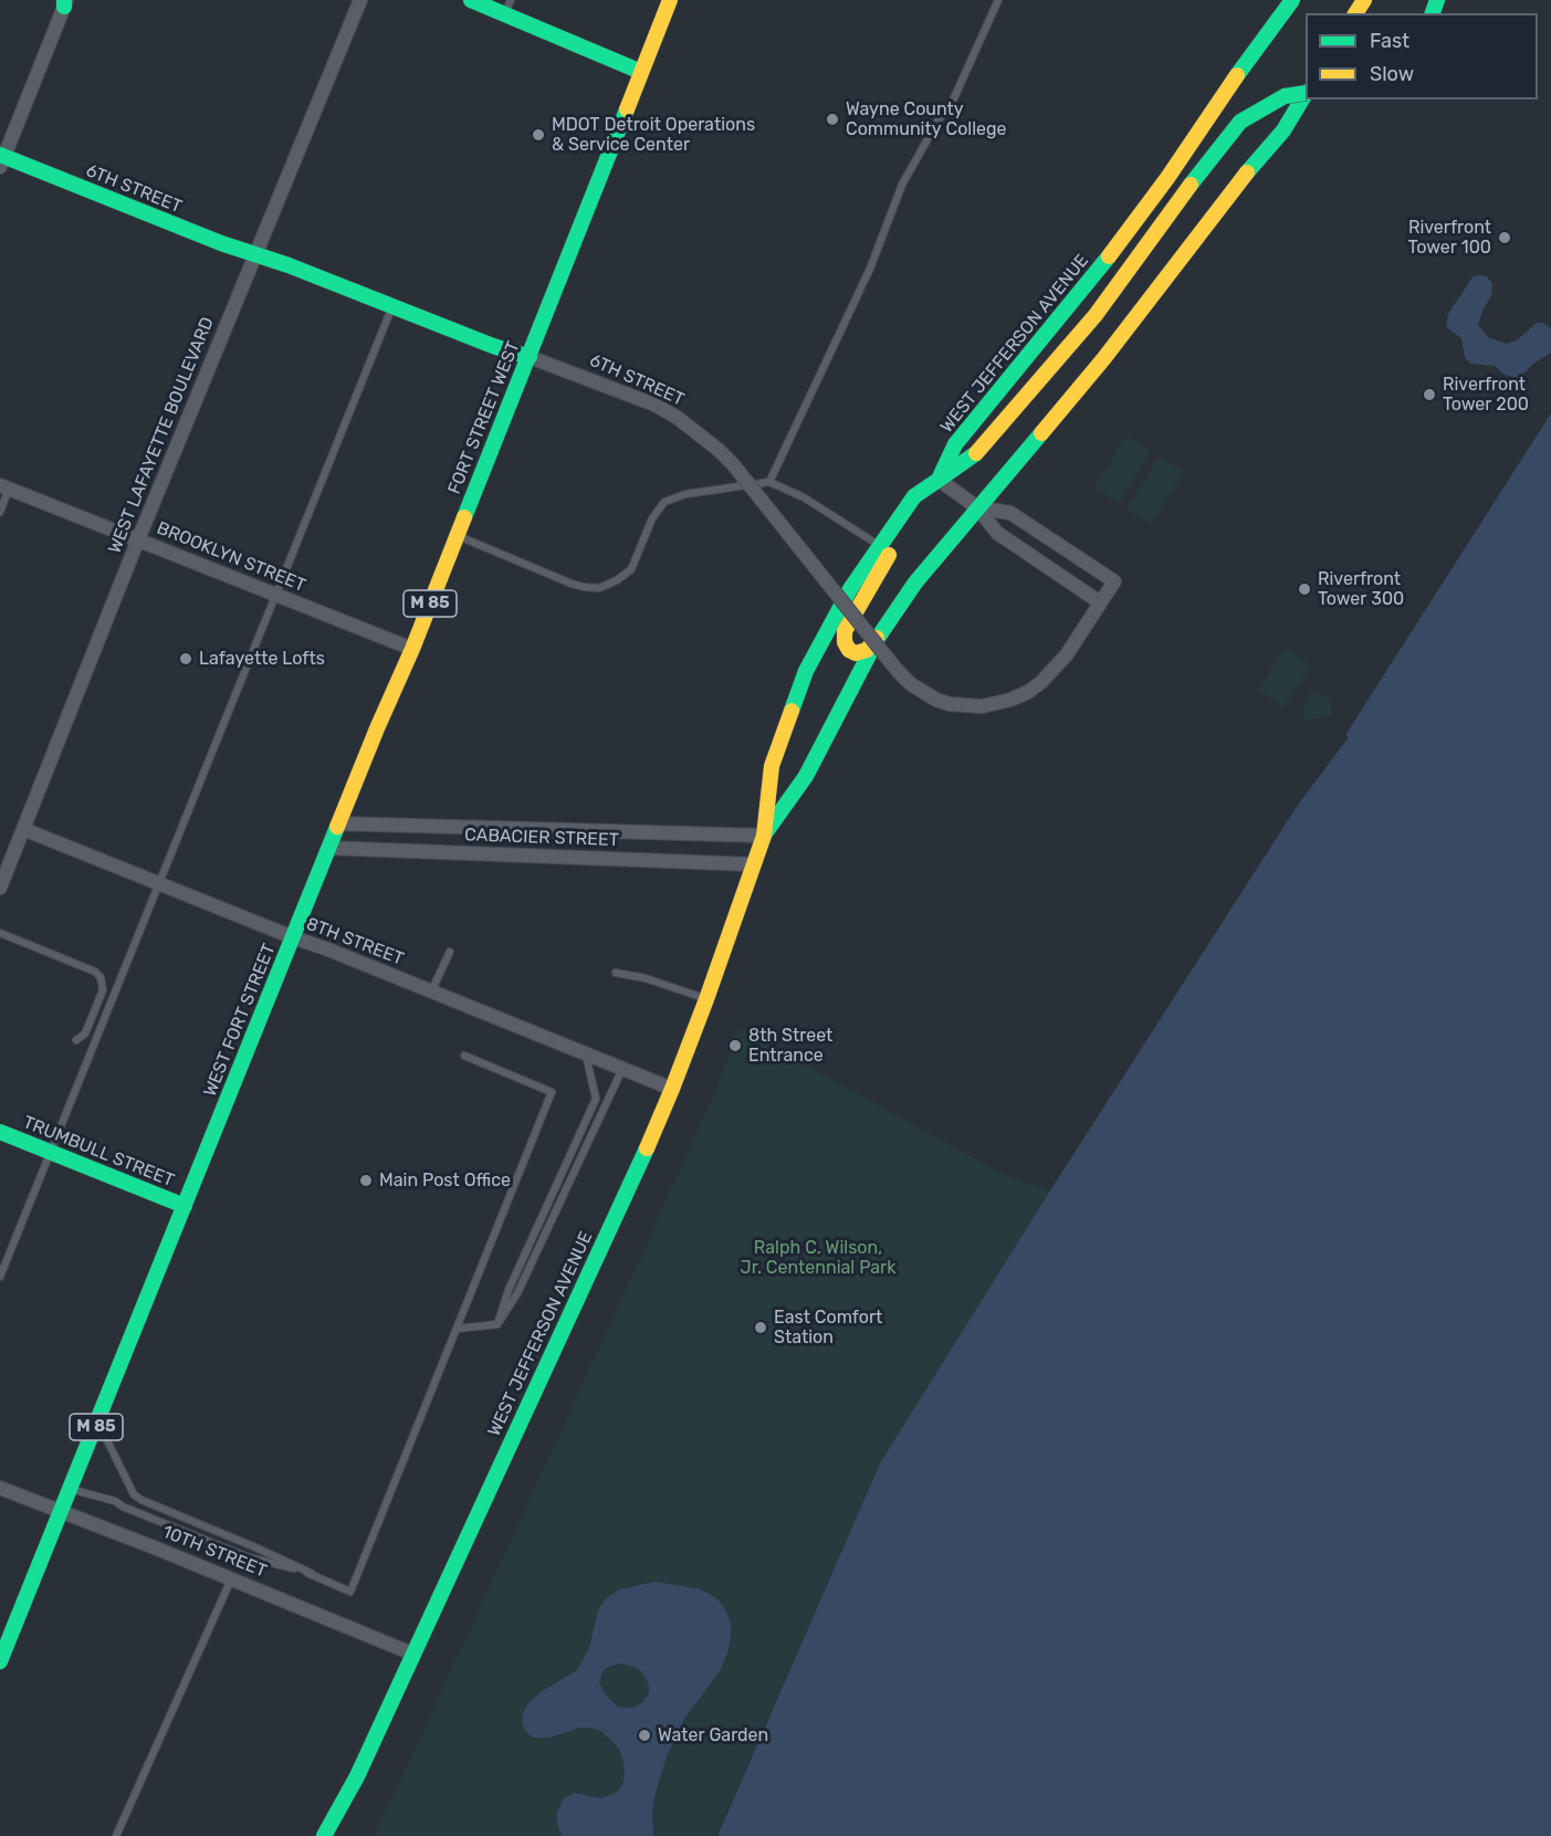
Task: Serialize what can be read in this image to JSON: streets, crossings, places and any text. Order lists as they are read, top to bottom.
{
  "streets": {
    "main road": [
      "6TH STREET",
      "WEST JEFFERSON AVENUE",
      "FORT STREET WEST",
      "M 85",
      "WEST FORT STREET",
      "TRUMBULL STREET"
    ],
    "street": [
      "WEST LAFAYETTE BOULEVARD",
      "BROOKLYN STREET",
      "CABACIER STREET",
      "8TH STREET",
      "10TH STREET"
    ]
  },
  "crossings": [
    ["6TH STREET", "WEST JEFFERSON AVENUE"],
    ["6TH STREET", "FORT STREET WEST"],
    ["6TH STREET", "WEST LAFAYETTE BOULEVARD"],
    ["WEST JEFFERSON AVENUE", "CABACIER STREET"],
    ["WEST JEFFERSON AVENUE", "8TH STREET"],
    ["WEST JEFFERSON AVENUE", "10TH STREET"],
    ["FORT STREET WEST", "BROOKLYN STREET"],
    ["FORT STREET WEST", "CABACIER STREET"],
    ["FORT STREET WEST", "WEST FORT STREET"],
    ["WEST LAFAYETTE BOULEVARD", "BROOKLYN STREET"],
    ["WEST LAFAYETTE BOULEVARD", "8TH STREET"],
    ["M 85", "WEST FORT STREET"],
    ["M 85", "TRUMBULL STREET"],
    ["M 85", "10TH STREET"],
    ["CABACIER STREET", "WEST FORT STREET"],
    ["8TH STREET", "WEST FORT STREET"],
    ["WEST FORT STREET", "TRUMBULL STREET"]
  ],
  "parks": ["Ralph C. Wilson, Jr. Centennial Park"],
  "places": [
    "Wayne County Community College",
    "MDOT Detroit Operations & Service Center",
    "Riverfront Tower 100",
    "Riverfront Tower 200",
    "Riverfront Tower 300",
    "Lafayette Lofts",
    "8th Street Entrance",
    "Main Post Office",
    "East Comfort Station",
    "Water Garden"
  ],
  "legend": ["Fast", "Slow"]
}
